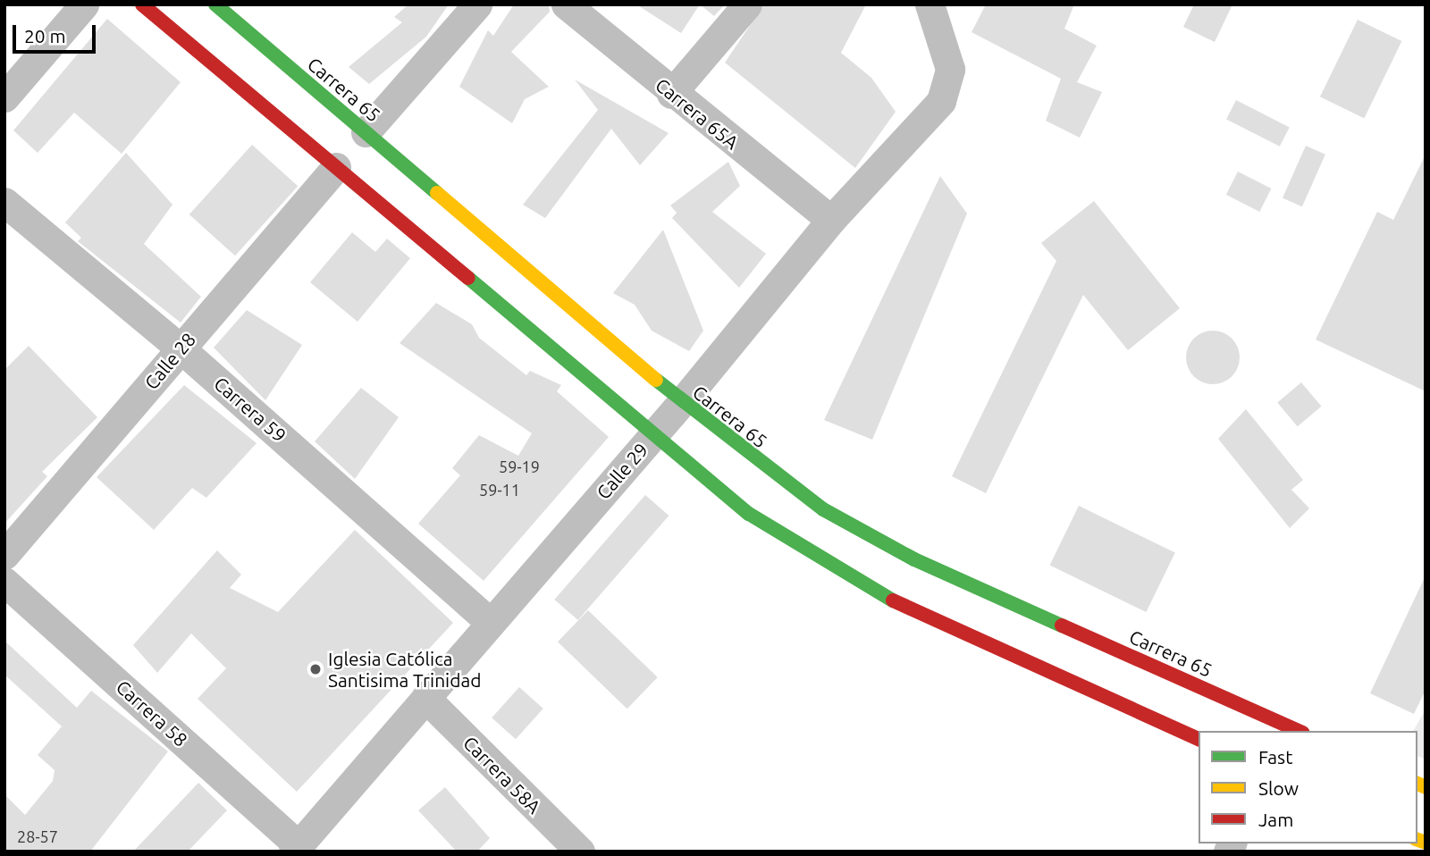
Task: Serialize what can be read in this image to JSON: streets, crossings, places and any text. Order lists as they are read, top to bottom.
{
  "streets": {
    "main road": ["Carrera 65"],
    "street": [
      "Carrera 65A",
      "Calle 28",
      "Carrera 59",
      "Calle 29",
      "Carrera 58",
      "Carrera 58A"
    ]
  },
  "crossings": [
    ["Carrera 65", "Calle 29"],
    ["Carrera 65A", "Calle 29"],
    ["Calle 28", "Carrera 59"],
    ["Carrera 59", "Calle 29"],
    ["Calle 29", "Carrera 58"],
    ["Calle 29", "Carrera 58A"]
  ],
  "places": ["Iglesia Católica Santisima Trinidad"],
  "house_numbers": ["59-19", "59-11", "28-57"],
  "legend": ["Fast", "Slow", "Jam"],
  "scale_bar": "20 m"
}
